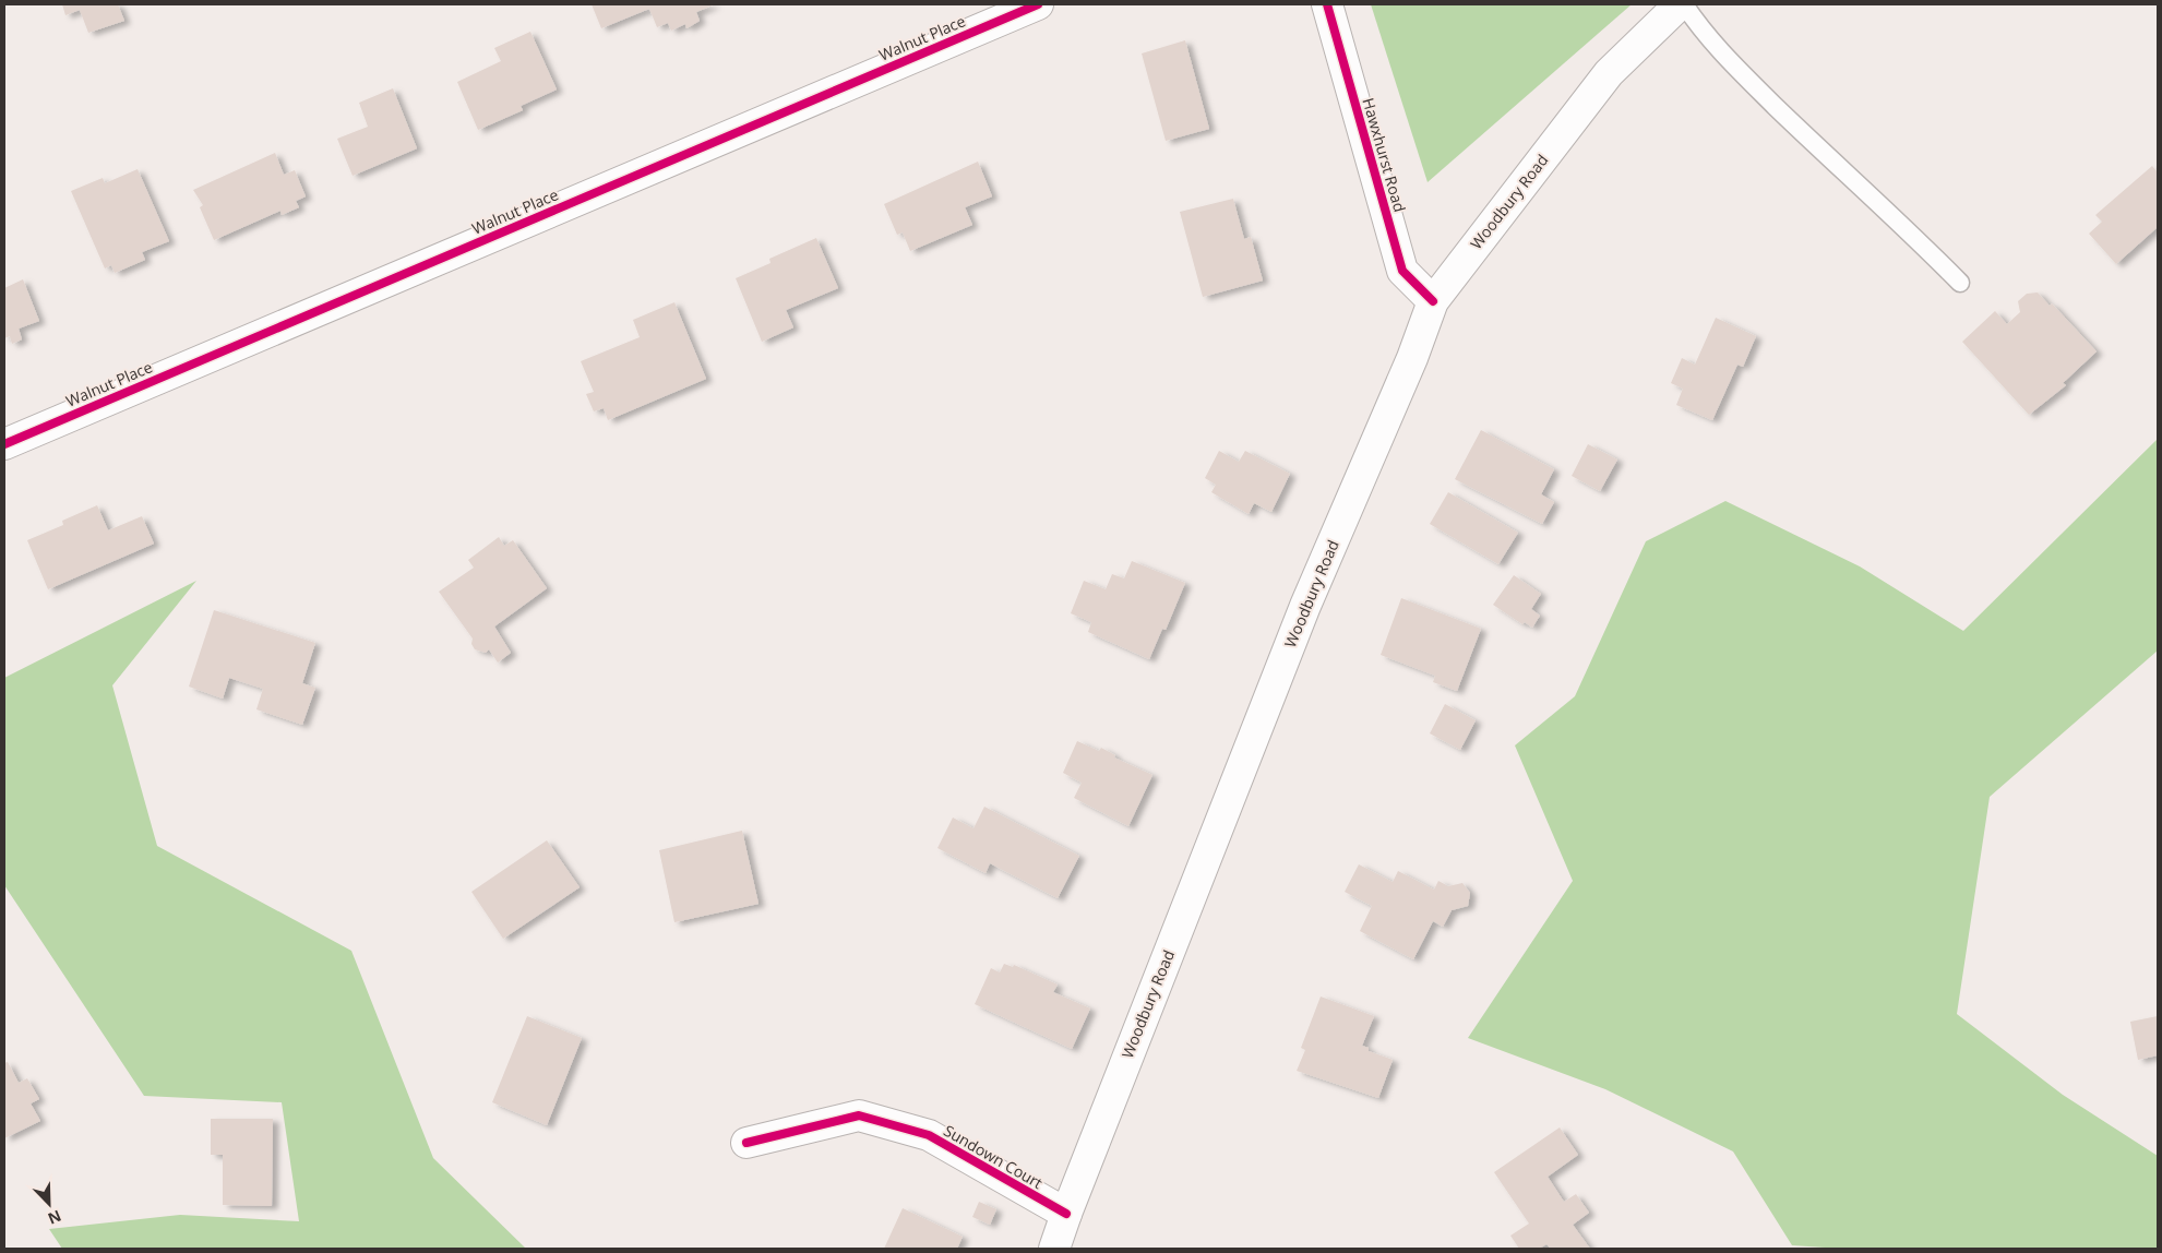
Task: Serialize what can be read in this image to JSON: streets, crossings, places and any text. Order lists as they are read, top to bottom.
{
  "streets": {
    "street": [
      "Walnut Place",
      "Hawxhurst Road",
      "Woodbury Road",
      "Sundown Court"
    ]
  },
  "crossings": [
    ["Hawxhurst Road", "Woodbury Road"],
    ["Woodbury Road", "Sundown Court"]
  ],
  "north": "bottom right"
}
